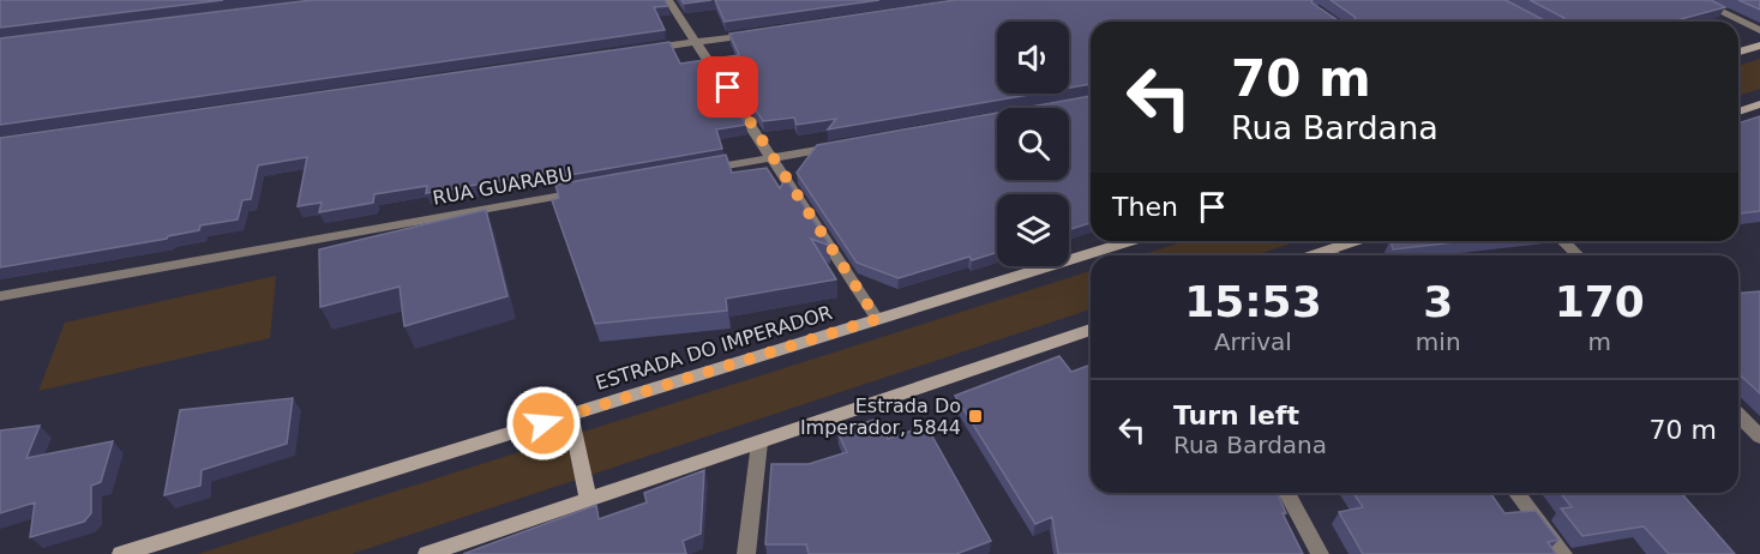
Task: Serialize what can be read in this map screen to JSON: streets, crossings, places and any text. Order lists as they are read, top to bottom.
{
  "streets": {
    "main road": ["ESTRADA DO IMPERADOR"],
    "street": ["RUA GUARABU"]
  },
  "places": {
    "transit": ["Estrada Do Imperador, 5844"]
  },
  "page": {
    "turn": ["70 m", "Rua Bardana"],
    "then": "Then",
    "eta": [
      "15:53",
      "Arrival",
      "3",
      "min",
      "170",
      "m"
    ],
    "list": [
      {
        "name": "Turn left",
        "note": "Rua Bardana",
        "value": "70 m"
      }
    ]
  }
}
